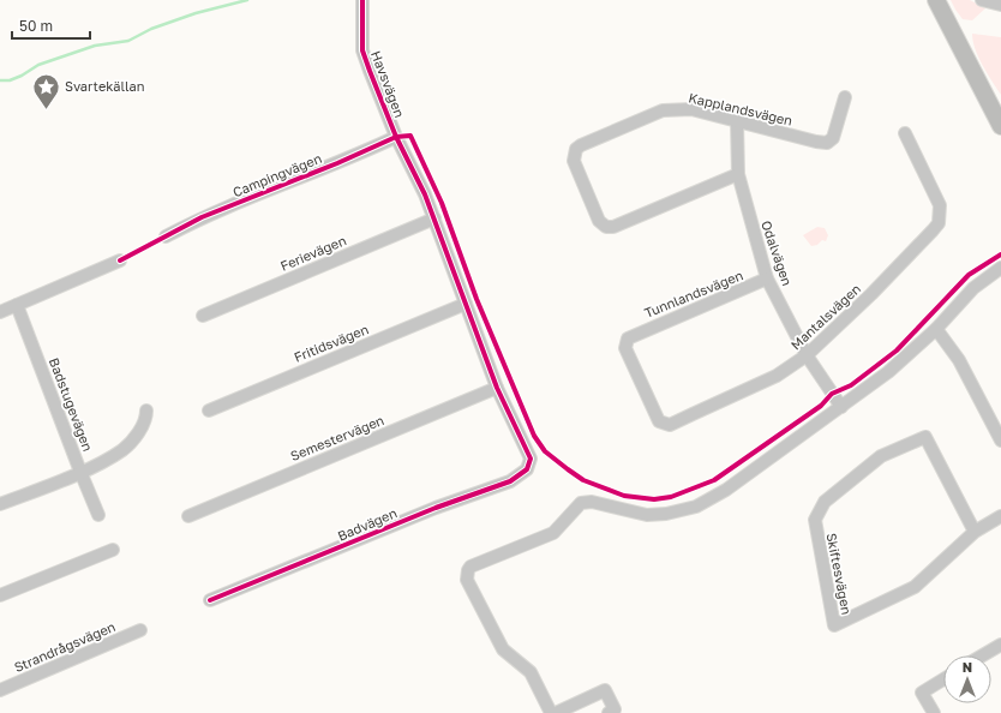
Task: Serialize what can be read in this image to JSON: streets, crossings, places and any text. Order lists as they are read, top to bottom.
{
  "streets": {
    "street": [
      "Havsvägen",
      "Kapplandsvägen",
      "Campingvägen",
      "Ferievägen",
      "Odalvägen",
      "Tunnlandsvägen",
      "Mantalsvägen",
      "Fritidsvägen",
      "Badstugevägen",
      "Semestervägen",
      "Badvägen",
      "Skiftesvägen",
      "Strandrågsvägen"
    ]
  },
  "crossings": [
    ["Havsvägen", "Campingvägen"],
    ["Havsvägen", "Ferievägen"],
    ["Havsvägen", "Fritidsvägen"],
    ["Havsvägen", "Semestervägen"],
    ["Havsvägen", "Badvägen"],
    ["Kapplandsvägen", "Odalvägen"],
    ["Odalvägen", "Tunnlandsvägen"],
    ["Odalvägen", "Mantalsvägen"],
    ["Tunnlandsvägen", "Mantalsvägen"]
  ],
  "places": {
    "place": ["Svartekällan"]
  },
  "scale_bar": "50 m",
  "north": "top"
}
